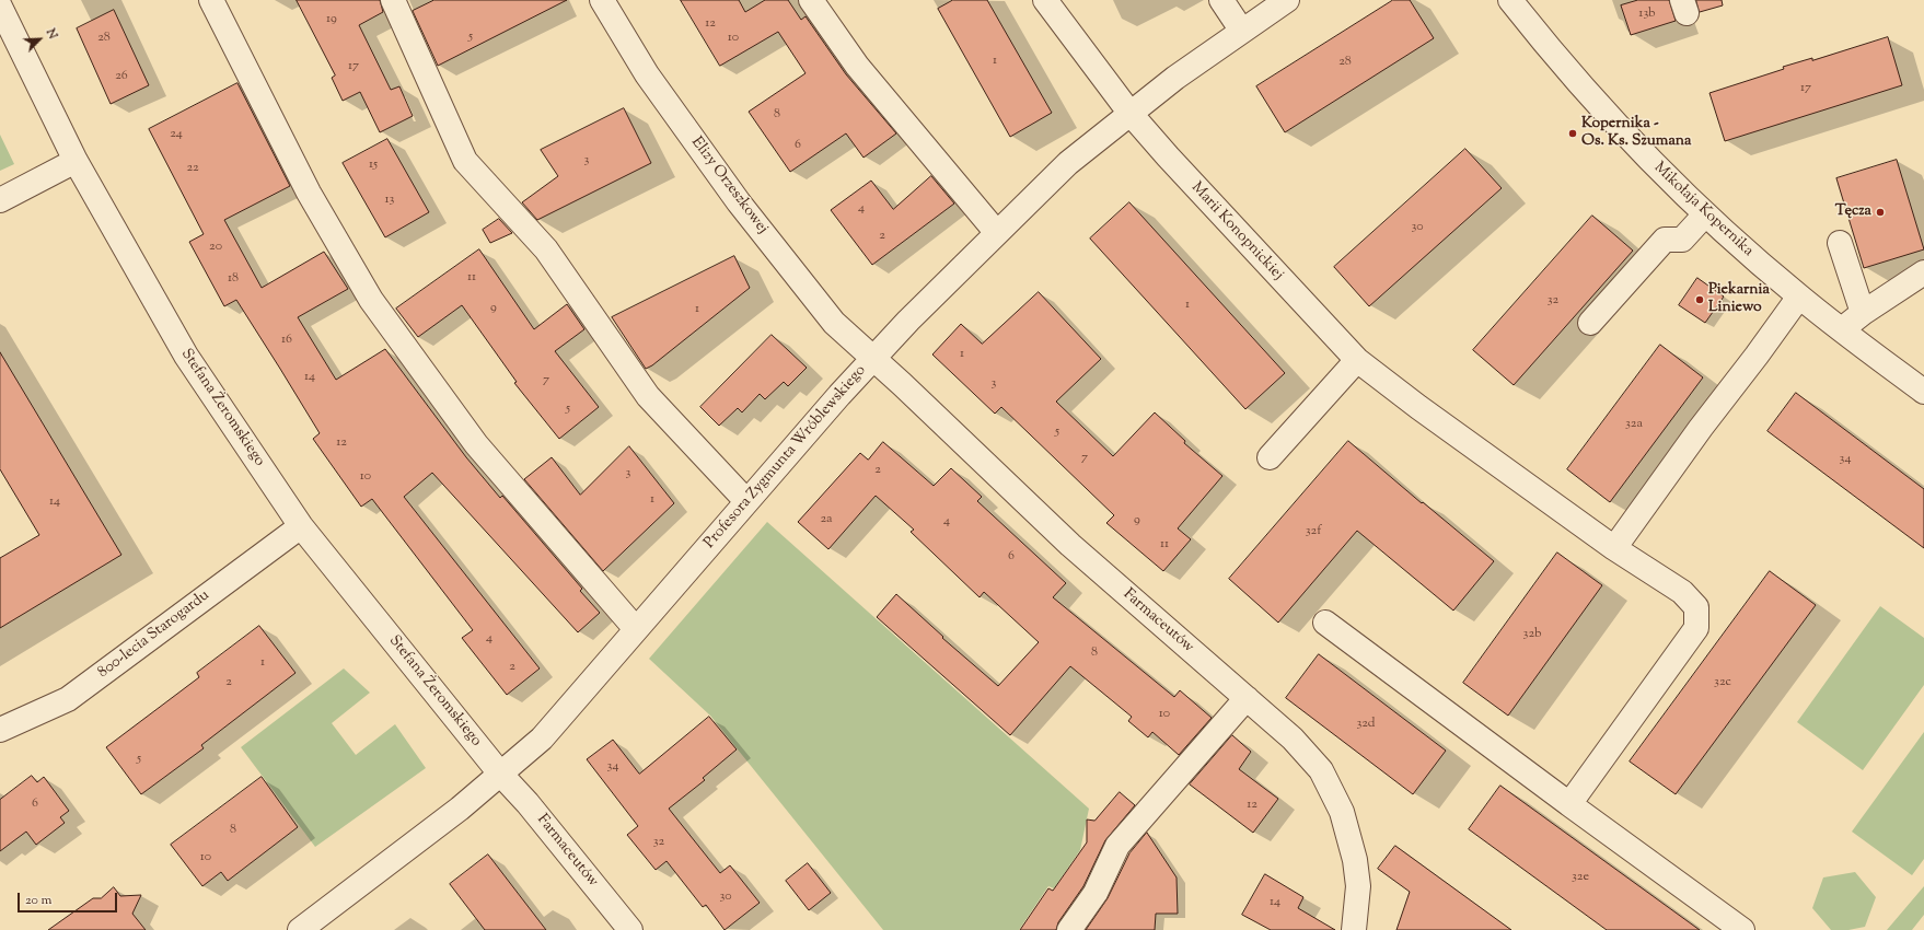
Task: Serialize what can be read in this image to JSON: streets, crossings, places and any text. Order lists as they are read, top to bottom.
{
  "streets": {
    "street": [
      "Elizy Orzeszkowej",
      "Mikołaja Kopernika",
      "Marii Konopnickiej",
      "Stefana Żeromskiego",
      "Profesora Zygmunta Wróblewskiego",
      "Farmaceutów",
      "800-lecia Starogardu"
    ]
  },
  "crossings": [
    ["Elizy Orzeszkowej", "Profesora Zygmunta Wróblewskiego"],
    ["Elizy Orzeszkowej", "Farmaceutów"],
    ["Marii Konopnickiej", "Profesora Zygmunta Wróblewskiego"],
    ["Stefana Żeromskiego", "Profesora Zygmunta Wróblewskiego"],
    ["Stefana Żeromskiego", "Farmaceutów"],
    ["Stefana Żeromskiego", "800-lecia Starogardu"],
    ["Profesora Zygmunta Wróblewskiego", "Farmaceutów"]
  ],
  "places": ["Kopernika - Os. Ks. Szumana", "Tęcza", "Piekarnia Liniewo"],
  "house_numbers": [
    "13b",
    "19",
    "12",
    "5",
    "28",
    "10",
    "1",
    "28",
    "17",
    "26",
    "17",
    "8",
    "24",
    "6",
    "3",
    "15",
    "22",
    "13",
    "4",
    "30",
    "2",
    "20",
    "11",
    "18",
    "32",
    "1",
    "9",
    "1",
    "16",
    "1",
    "14",
    "7",
    "3",
    "5",
    "32a",
    "5",
    "12",
    "7",
    "34",
    "2",
    "3",
    "10",
    "1",
    "14",
    "2a",
    "9",
    "4",
    "32f",
    "11",
    "6",
    "32b",
    "4",
    "8",
    "1",
    "2",
    "2",
    "32c",
    "10",
    "32d",
    "5",
    "34",
    "6",
    "12",
    "8",
    "32",
    "10",
    "32e",
    "30",
    "14"
  ],
  "scale_bar": "20 m",
  "north": "top right"
}
